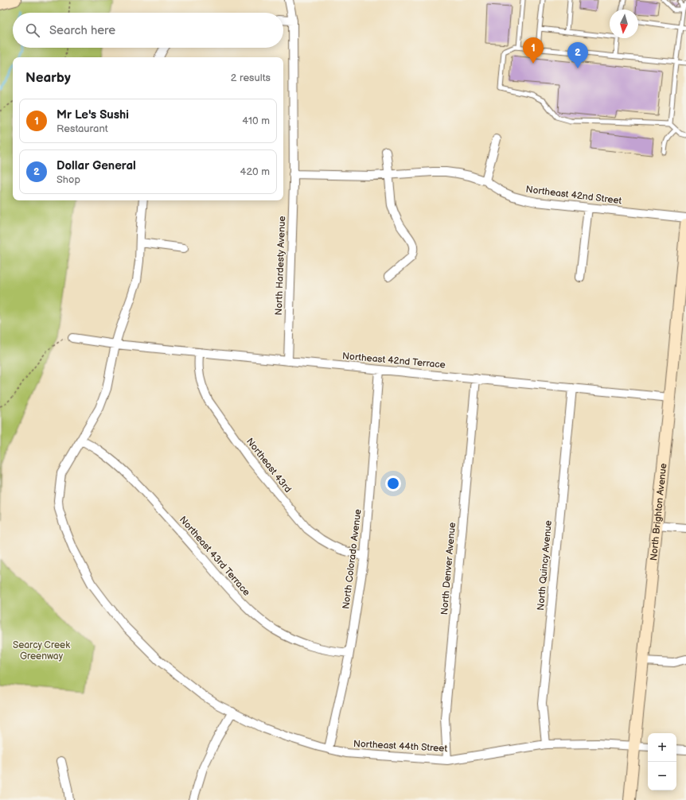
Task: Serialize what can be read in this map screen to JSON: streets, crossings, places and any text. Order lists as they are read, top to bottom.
{
  "streets": {
    "main road": ["North Brighton Avenue"],
    "street": [
      "Northeast 42nd Street",
      "North Hardesty Avenue",
      "Northeast 42nd Terrace",
      "Northeast 43rd",
      "Northeast 43rd Terrace",
      "North Colorado Avenue",
      "North Quincy Avenue",
      "North Denver Avenue",
      "Northeast 44th Street"
    ]
  },
  "crossings": [
    ["Northeast 42nd Street", "North Hardesty Avenue"],
    ["North Hardesty Avenue", "Northeast 42nd Terrace"],
    ["Northeast 42nd Terrace", "Northeast 43rd"],
    ["Northeast 42nd Terrace", "North Brighton Avenue"],
    ["Northeast 42nd Terrace", "North Colorado Avenue"],
    ["Northeast 42nd Terrace", "North Quincy Avenue"],
    ["Northeast 42nd Terrace", "North Denver Avenue"],
    ["Northeast 42nd Terrace", "Northeast 44th Street"],
    ["Northeast 43rd", "North Colorado Avenue"],
    ["North Brighton Avenue", "Northeast 44th Street"],
    ["Northeast 43rd Terrace", "North Colorado Avenue"],
    ["Northeast 43rd Terrace", "Northeast 44th Street"],
    ["North Colorado Avenue", "Northeast 44th Street"],
    ["North Quincy Avenue", "Northeast 44th Street"],
    ["North Denver Avenue", "Northeast 44th Street"]
  ],
  "parks": ["Searcy Creek Greenway"],
  "north": "bottom",
  "page": {
    "search": "Search here",
    "pins": ["1", "2"],
    "heading": ["Nearby", "2 results"],
    "list": [
      {
        "mark": "1",
        "name": "Mr Le's Sushi",
        "note": "Restaurant",
        "value": "410 m"
      },
      {
        "mark": "2",
        "name": "Dollar General",
        "note": "Shop",
        "value": "420 m"
      }
    ],
    "map_buttons": ["+", "−"]
  }
}
